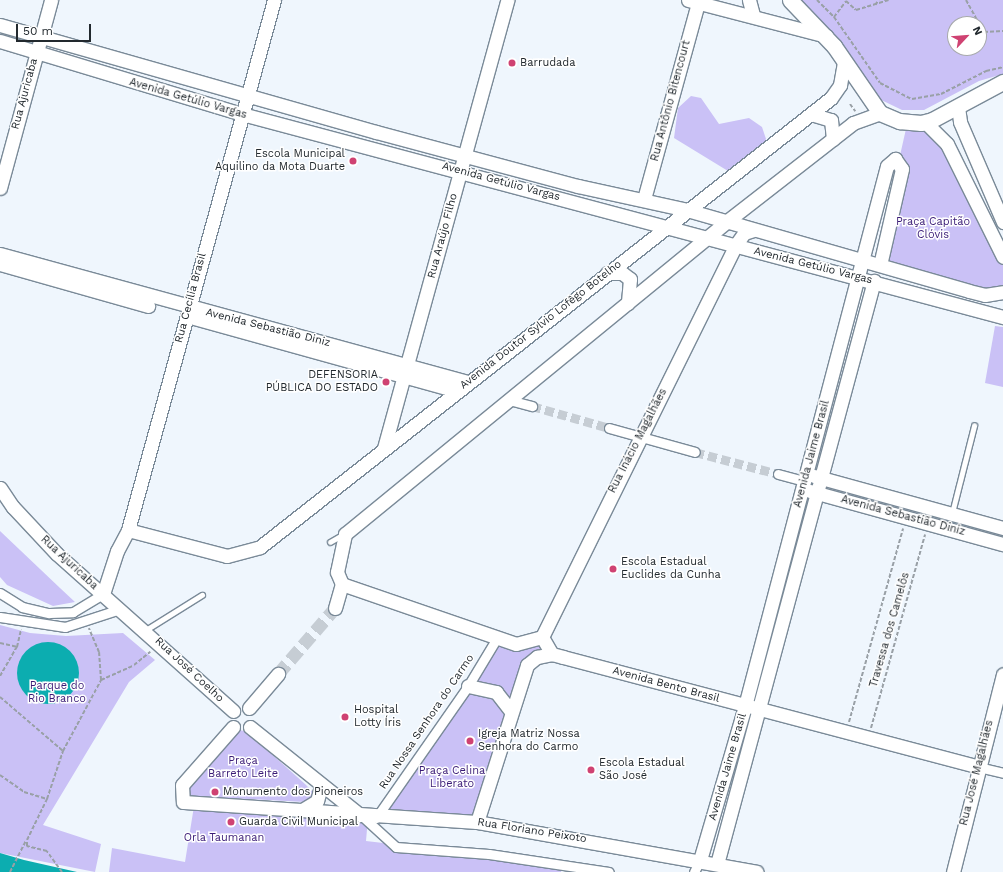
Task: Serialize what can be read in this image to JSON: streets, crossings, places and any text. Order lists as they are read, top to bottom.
{
  "streets": {
    "street": [
      "Rua Ajuricaba",
      "Avenida Getúlio Vargas",
      "Rua Antônio Bitencourt",
      "Rua Araújo Filho",
      "Rua Cecília Brasil",
      "Avenida Doutor Sylvio Lofêgo Botelho",
      "Avenida Sebastião Diniz",
      "Rua Inácio Magalhães",
      "Avenida Jaime Brasil",
      "Rua José Coelho",
      "Avenida Bento Brasil",
      "Rua Nossa Senhora do Carmo",
      "Rua José Magalhães",
      "Rua Floriano Peixoto"
    ],
    "path": ["Travessa dos Camelôs"]
  },
  "crossings": [
    ["Rua Ajuricaba", "Avenida Getúlio Vargas"],
    ["Rua Ajuricaba", "Rua Cecília Brasil"],
    ["Rua Ajuricaba", "Rua José Coelho"],
    ["Avenida Getúlio Vargas", "Rua Antônio Bitencourt"],
    ["Avenida Getúlio Vargas", "Rua Araújo Filho"],
    ["Avenida Getúlio Vargas", "Rua Cecília Brasil"],
    ["Avenida Getúlio Vargas", "Avenida Doutor Sylvio Lofêgo Botelho"],
    ["Avenida Getúlio Vargas", "Rua Inácio Magalhães"],
    ["Avenida Getúlio Vargas", "Avenida Jaime Brasil"],
    ["Rua Araújo Filho", "Avenida Doutor Sylvio Lofêgo Botelho"],
    ["Rua Araújo Filho", "Avenida Sebastião Diniz"],
    ["Rua Cecília Brasil", "Avenida Doutor Sylvio Lofêgo Botelho"],
    ["Rua Cecília Brasil", "Avenida Sebastião Diniz"],
    ["Avenida Doutor Sylvio Lofêgo Botelho", "Avenida Sebastião Diniz"],
    ["Avenida Sebastião Diniz", "Avenida Jaime Brasil"],
    ["Avenida Sebastião Diniz", "Travessa dos Camelôs"],
    ["Avenida Jaime Brasil", "Avenida Bento Brasil"],
    ["Avenida Jaime Brasil", "Rua Floriano Peixoto"],
    ["Travessa dos Camelôs", "Avenida Bento Brasil"],
    ["Avenida Bento Brasil", "Rua José Magalhães"],
    ["Rua Nossa Senhora do Carmo", "Rua Floriano Peixoto"]
  ],
  "parks": [
    "Praça Capitão Clóvis",
    "Parque do Rio Branco",
    "Praça Barreto Leite",
    "Praça Celina Liberato",
    "Orla Taumanan"
  ],
  "places": [
    "Barrudada",
    "Escola Municipal Aquilino da Mota Duarte",
    "DEFENSORIA PÚBLICA DO ESTADO",
    "Escola Estadual Euclides da Cunha",
    "Hospital Lotty Íris",
    "Igreja Matriz Nossa Senhora do Carmo",
    "Escola Estadual São José",
    "Monumento dos Pioneiros",
    "Guarda Civil Municipal"
  ],
  "scale_bar": "50 m",
  "north": "top right"
}
